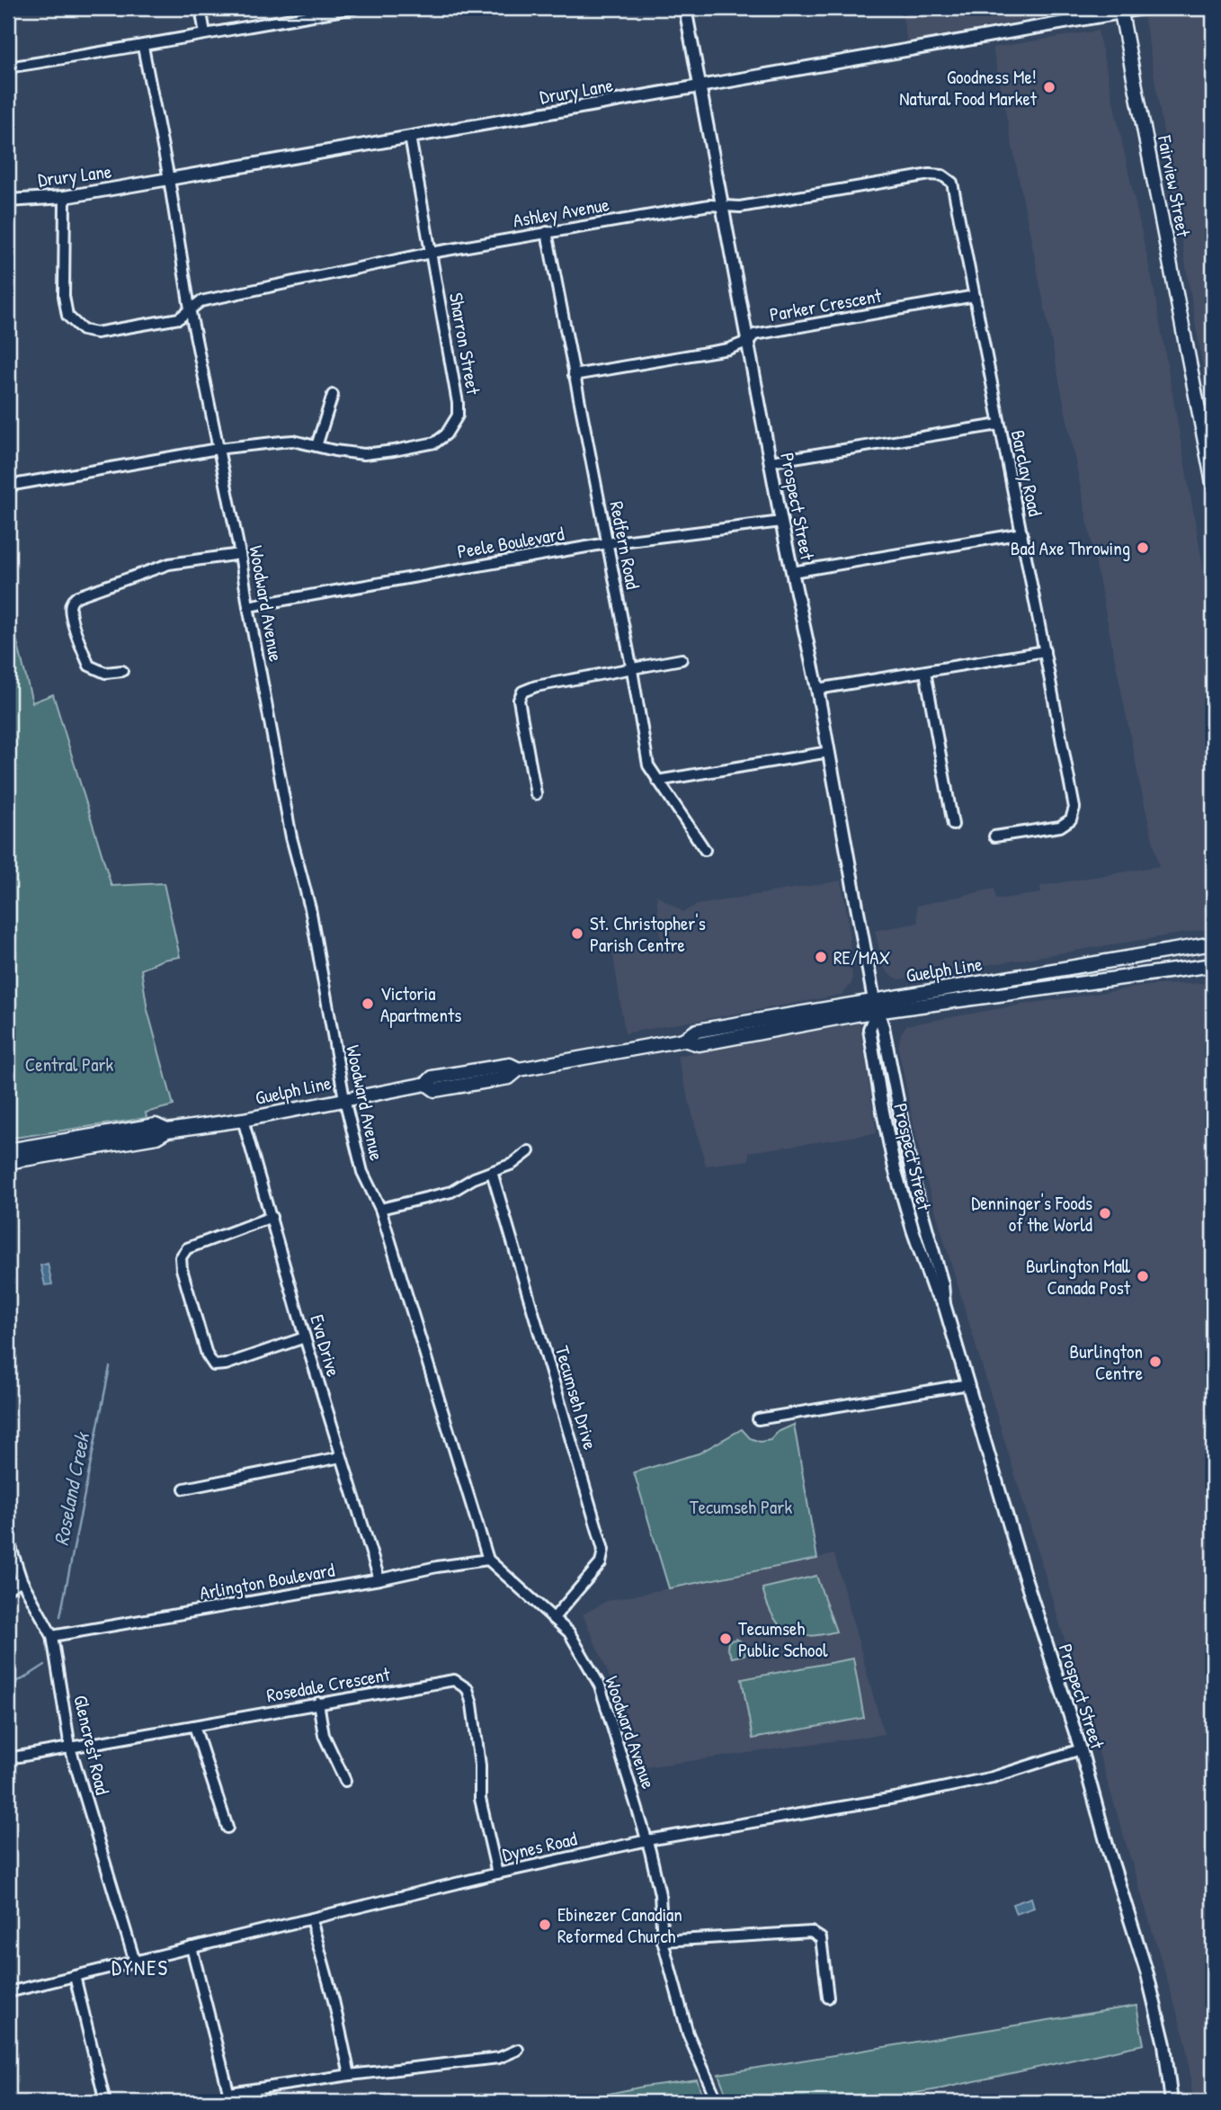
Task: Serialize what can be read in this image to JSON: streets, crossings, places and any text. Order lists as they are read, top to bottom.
{
  "streets": {
    "main road": ["Fairview Street", "Guelph Line"],
    "street": [
      "Drury Lane",
      "Ashley Avenue",
      "Parker Crescent",
      "Sharron Street",
      "Barclay Road",
      "Prospect Street",
      "Peele Boulevard",
      "Redfern Road",
      "Woodward Avenue",
      "Eva Drive",
      "Tecumseh Drive",
      "Arlington Boulevard",
      "Rosedale Crescent",
      "Glencrest Road",
      "Dynes Road"
    ]
  },
  "crossings": [
    ["Drury Lane", "Fairview Street"],
    ["Drury Lane", "Ashley Avenue"],
    ["Drury Lane", "Sharron Street"],
    ["Drury Lane", "Prospect Street"],
    ["Drury Lane", "Woodward Avenue"],
    ["Ashley Avenue", "Sharron Street"],
    ["Ashley Avenue", "Barclay Road"],
    ["Ashley Avenue", "Prospect Street"],
    ["Ashley Avenue", "Redfern Road"],
    ["Ashley Avenue", "Woodward Avenue"],
    ["Parker Crescent", "Barclay Road"],
    ["Parker Crescent", "Prospect Street"],
    ["Parker Crescent", "Redfern Road"],
    ["Sharron Street", "Woodward Avenue"],
    ["Prospect Street", "Peele Boulevard"],
    ["Prospect Street", "Guelph Line"],
    ["Prospect Street", "Dynes Road"],
    ["Peele Boulevard", "Redfern Road"],
    ["Peele Boulevard", "Woodward Avenue"],
    ["Woodward Avenue", "Guelph Line"],
    ["Woodward Avenue", "Tecumseh Drive"],
    ["Woodward Avenue", "Arlington Boulevard"],
    ["Woodward Avenue", "Dynes Road"],
    ["Guelph Line", "Eva Drive"],
    ["Eva Drive", "Arlington Boulevard"],
    ["Arlington Boulevard", "Glencrest Road"],
    ["Rosedale Crescent", "Glencrest Road"],
    ["Rosedale Crescent", "Dynes Road"],
    ["Glencrest Road", "Dynes Road"]
  ],
  "districts": ["DYNES"],
  "water": ["Roseland Creek"],
  "parks": ["Central Park", "Tecumseh Park"],
  "places": [
    "Goodness Me! Natural Food Market",
    "Bad Axe Throwing",
    "St. Christopher's Parish Centre",
    "RE/MAX",
    "Victoria Apartments",
    "Denninger's Foods of the World",
    "Burlington Mall Canada Post",
    "Burlington Centre",
    "Tecumseh Public School",
    "Ebinezer Canadian Reformed Church"
  ]
}
